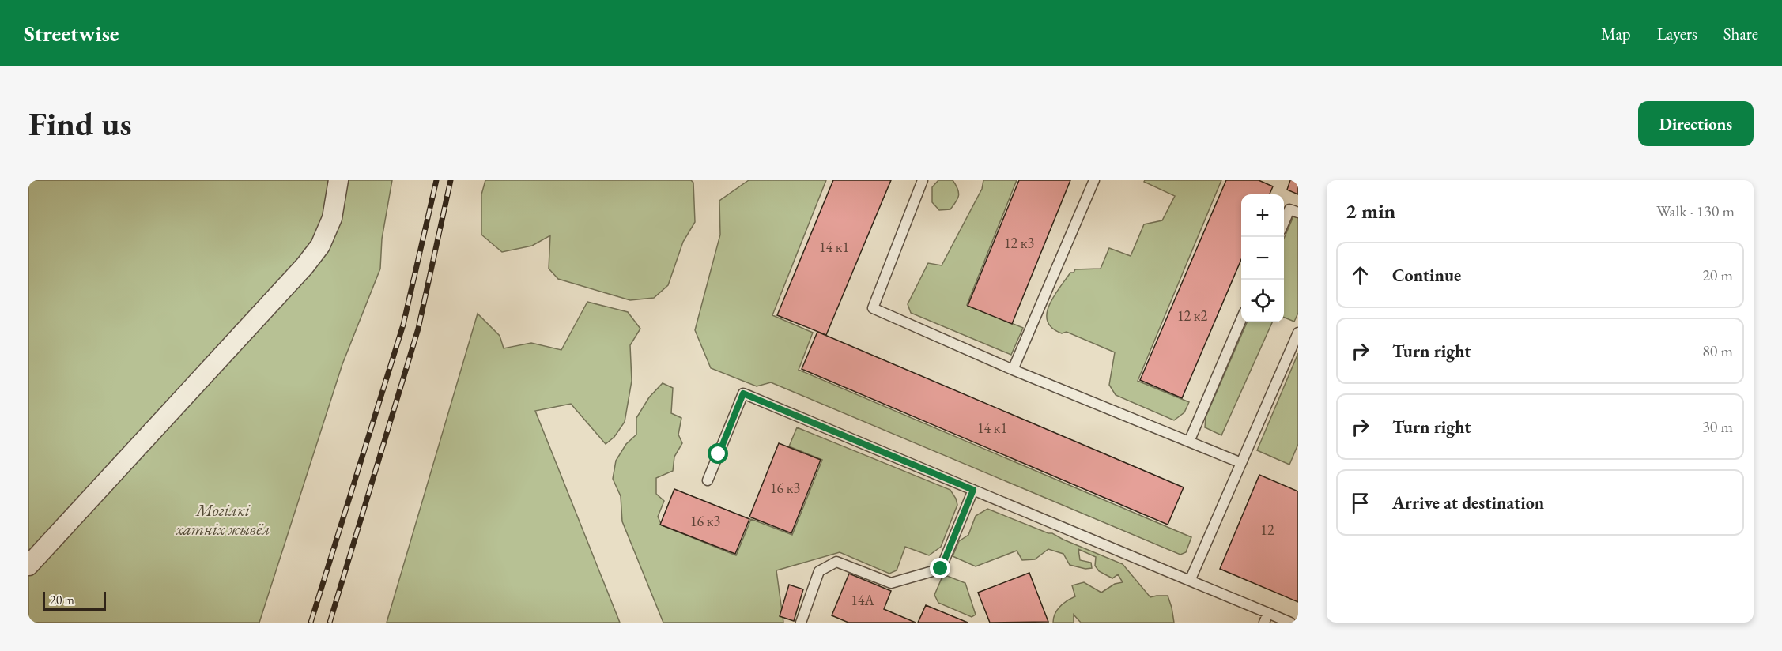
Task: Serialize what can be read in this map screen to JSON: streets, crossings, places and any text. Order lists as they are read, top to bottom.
{
  "parks": ["Могілкі хатніх жывёл"],
  "house_numbers": [
    "12 к3",
    "14 к1",
    "12 к2",
    "14 к1",
    "16 к3",
    "16 к3",
    "12",
    "14А"
  ],
  "scale_bar": "20 m",
  "page": {
    "header": "Streetwise",
    "nav": ["Map", "Layers", "Share"],
    "buttons": "Directions",
    "title": "Find us",
    "heading": ["2 min", "Walk · 130 m"],
    "map_buttons": ["+", "−"],
    "list": [
      ["Continue", "20 m"],
      ["Turn right", "80 m"],
      ["Turn right", "30 m"],
      "Arrive at destination"
    ],
    "scale": "20 m"
  }
}
